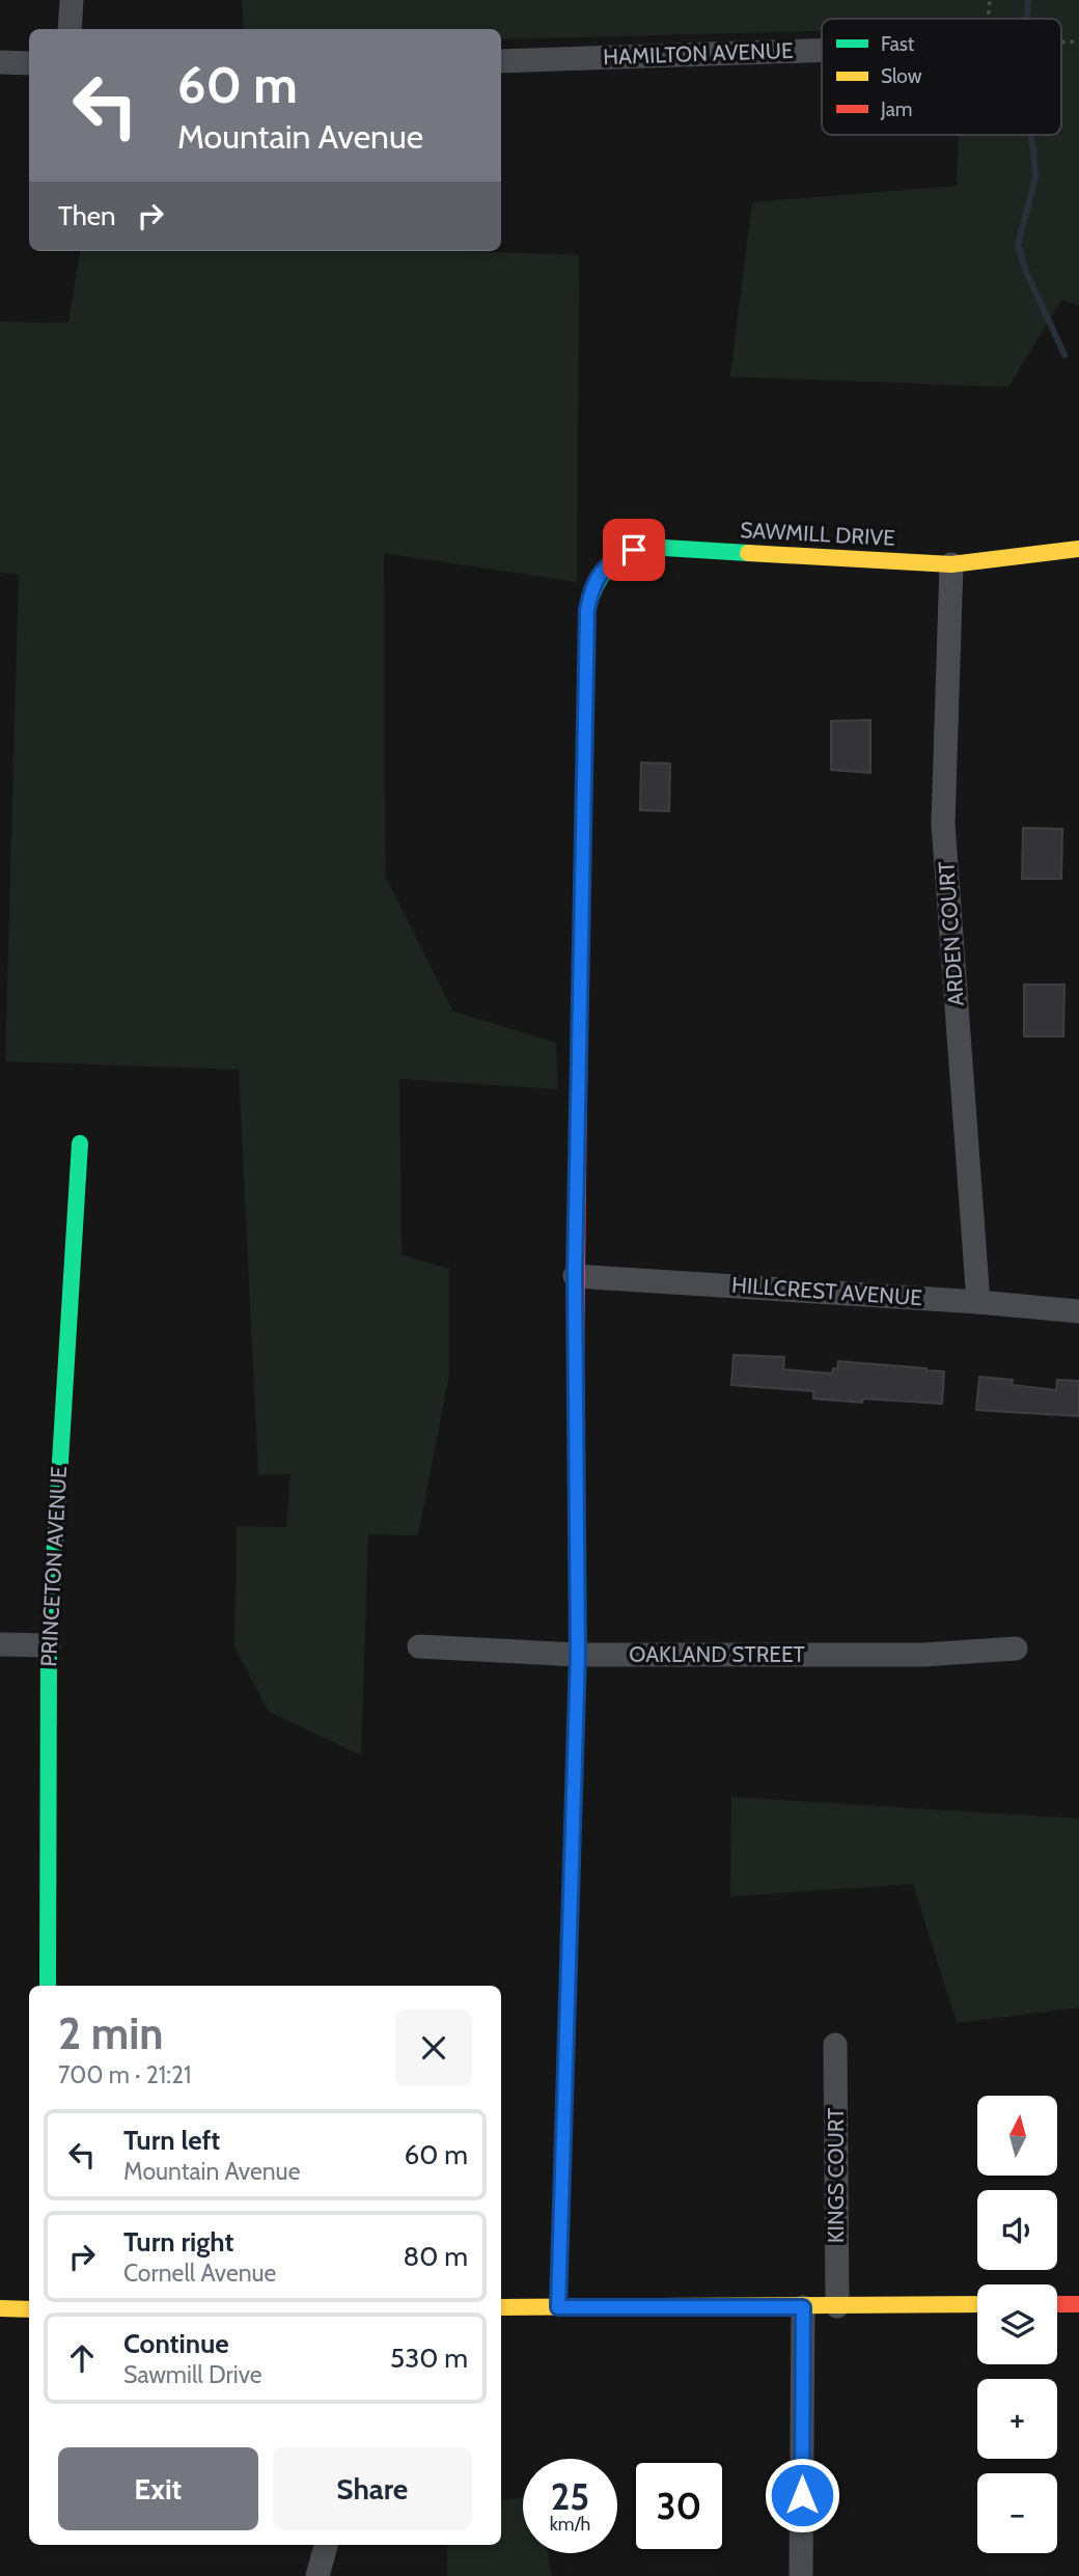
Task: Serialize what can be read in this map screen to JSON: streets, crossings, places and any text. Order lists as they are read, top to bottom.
{
  "streets": {
    "street": [
      "HAMILTON AVENUE",
      "SAWMILL DRIVE",
      "ARDEN COURT",
      "HILLCREST AVENUE",
      "PRINCETON AVENUE",
      "OAKLAND STREET",
      "KINGS COURT"
    ]
  },
  "crossings": [
    ["SAWMILL DRIVE", "ARDEN COURT"],
    ["SAWMILL DRIVE", "HILLCREST AVENUE"],
    ["SAWMILL DRIVE", "OAKLAND STREET"],
    ["ARDEN COURT", "HILLCREST AVENUE"]
  ],
  "legend": ["Fast", "Slow", "Jam"],
  "north": "top",
  "page": {
    "turn": ["60 m", "Mountain Avenue"],
    "then": "Then",
    "heading": ["2 min", "700 m · 21:21"],
    "map_buttons": ["+", "−"],
    "list": [
      {
        "name": "Turn left",
        "note": "Mountain Avenue",
        "value": "60 m"
      },
      {
        "name": "Turn right",
        "note": "Cornell Avenue",
        "value": "80 m"
      },
      {
        "name": "Continue",
        "note": "Sawmill Drive",
        "value": "530 m"
      }
    ],
    "buttons": ["Exit", "Share"],
    "speed": "25 km/h",
    "limit": "30"
  }
}
